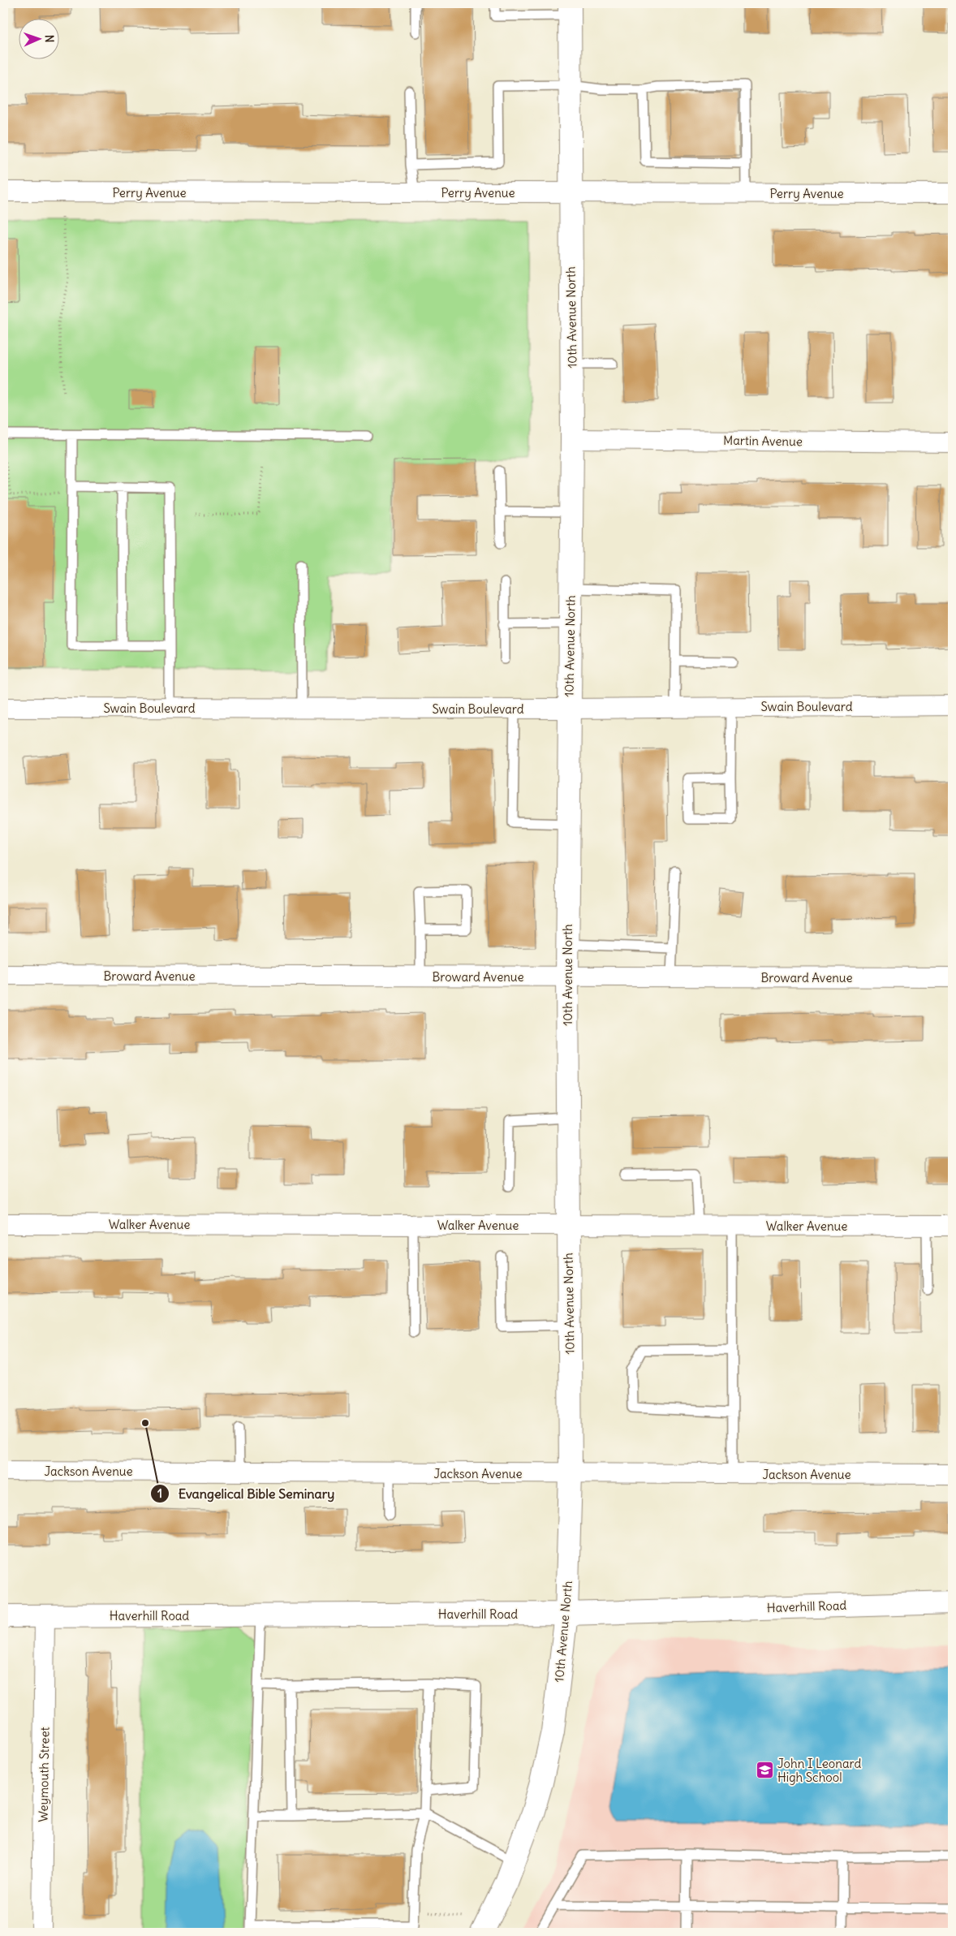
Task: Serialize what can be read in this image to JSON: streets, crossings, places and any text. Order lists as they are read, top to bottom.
{
  "streets": {
    "street": [
      "Perry Avenue",
      "10th Avenue North",
      "Martin Avenue",
      "Swain Boulevard",
      "Broward Avenue",
      "Walker Avenue",
      "Jackson Avenue",
      "Haverhill Road",
      "Weymouth Street"
    ]
  },
  "crossings": [
    ["Perry Avenue", "10th Avenue North"],
    ["10th Avenue North", "Martin Avenue"],
    ["10th Avenue North", "Swain Boulevard"],
    ["10th Avenue North", "Broward Avenue"],
    ["10th Avenue North", "Walker Avenue"],
    ["10th Avenue North", "Jackson Avenue"],
    ["10th Avenue North", "Haverhill Road"],
    ["Haverhill Road", "Weymouth Street"]
  ],
  "places": {
    "other": ["Evangelical Bible Seminary"],
    "school or university": ["John I Leonard High School"]
  },
  "north": "right"
}
